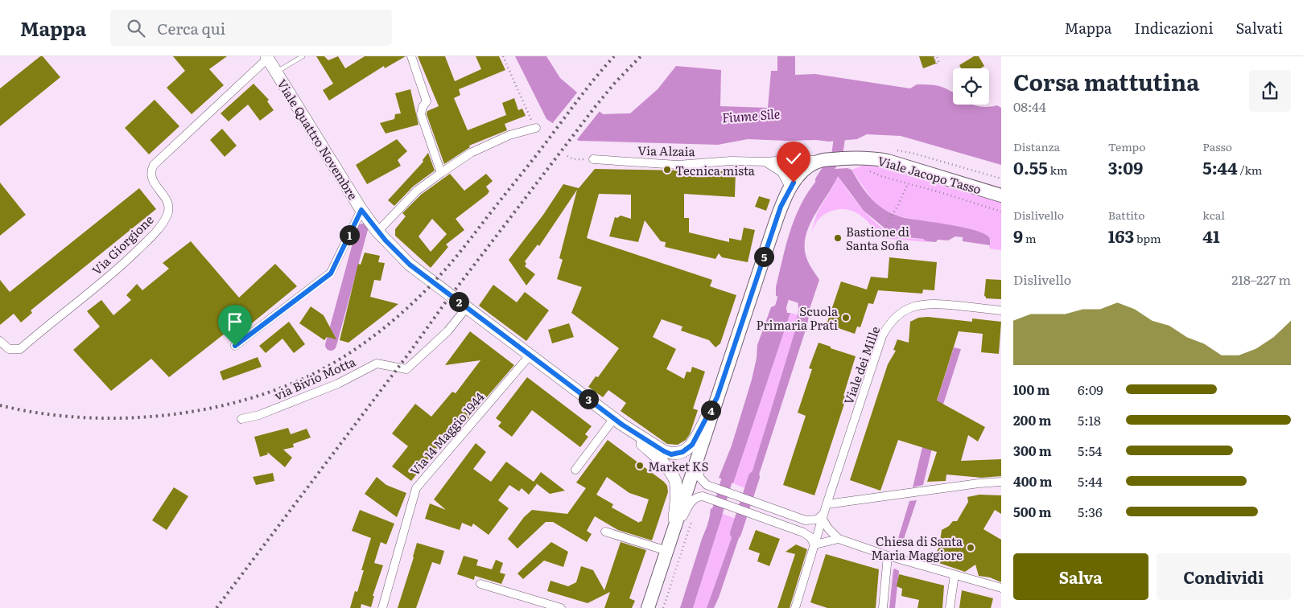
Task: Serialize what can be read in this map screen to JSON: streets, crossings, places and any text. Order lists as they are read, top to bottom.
{
  "streets": {
    "main road": ["Viale Quattro Novembre", "Viale Jacopo Tasso"],
    "street": [
      "Via Alzaia",
      "Via Giorgione",
      "Viale dei Mille",
      "via Bivio Motta",
      "Via 14 Maggio 1944"
    ]
  },
  "crossings": [
    ["Viale Quattro Novembre", "Via Giorgione"],
    ["Viale Quattro Novembre", "via Bivio Motta"],
    ["Viale Quattro Novembre", "Via 14 Maggio 1944"],
    ["Via Alzaia", "Viale Jacopo Tasso"]
  ],
  "water": ["Fiume Sile"],
  "places": [
    "Tecnica mista",
    "Bastione di Santa Sofia",
    "Scuola Primaria Prati",
    "Market KS",
    "Chiesa di Santa Maria Maggiore"
  ],
  "page": {
    "header": "Mappa",
    "search": "Cerca qui",
    "nav": ["Mappa", "Indicazioni", "Salvati"],
    "heading": ["Corsa mattutina", "08:44"],
    "stats": [
      ["Distanza", "0.55 km"],
      ["Tempo", "3:09"],
      ["Passo", "5:44 /km"],
      ["Dislivello", "9 m"],
      ["Battito", "163 bpm"],
      ["kcal", "41"]
    ],
    "pins": [
      "1",
      "5",
      "2",
      "3",
      "4"
    ],
    "chart": ["Dislivello", "218–227 m"],
    "list": [
      {
        "name": "100 m",
        "note": "6:09"
      },
      {
        "name": "200 m",
        "note": "5:18"
      },
      {
        "name": "300 m",
        "note": "5:54"
      },
      {
        "name": "400 m",
        "note": "5:44"
      },
      {
        "name": "500 m",
        "note": "5:36"
      }
    ],
    "buttons": ["Salva", "Condividi"]
  }
}
